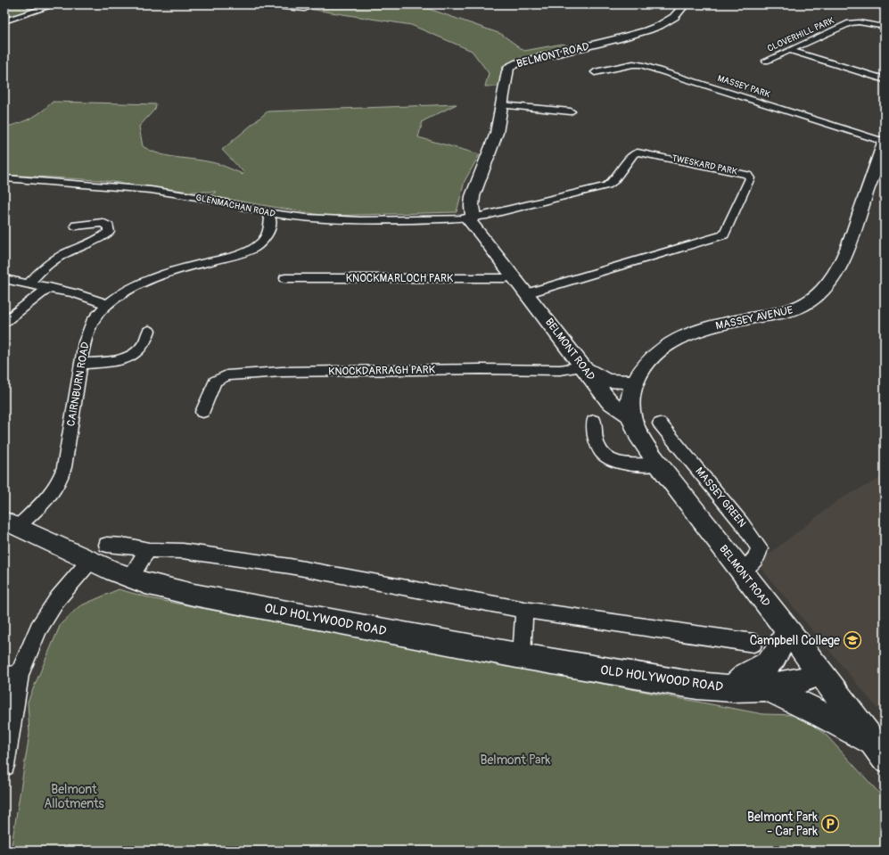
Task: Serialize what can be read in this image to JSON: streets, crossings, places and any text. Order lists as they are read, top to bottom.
{
  "streets": {
    "main road": ["BELMONT ROAD", "MASSEY AVENUE", "OLD HOLYWOOD ROAD"],
    "street": [
      "CLOVERHILL PARK",
      "MASSEY PARK",
      "TWESKARD PARK",
      "GLENMACHAN ROAD",
      "KNOCKMARLOCH PARK",
      "KNOCKDARRAGH PARK",
      "CAIRNBURN ROAD",
      "MASSEY GREEN"
    ]
  },
  "crossings": [
    ["BELMONT ROAD", "TWESKARD PARK"],
    ["BELMONT ROAD", "GLENMACHAN ROAD"],
    ["BELMONT ROAD", "KNOCKMARLOCH PARK"],
    ["BELMONT ROAD", "MASSEY AVENUE"],
    ["BELMONT ROAD", "KNOCKDARRAGH PARK"],
    ["BELMONT ROAD", "MASSEY GREEN"],
    ["BELMONT ROAD", "OLD HOLYWOOD ROAD"],
    ["MASSEY PARK", "MASSEY AVENUE"],
    ["TWESKARD PARK", "GLENMACHAN ROAD"],
    ["GLENMACHAN ROAD", "CAIRNBURN ROAD"],
    ["CAIRNBURN ROAD", "OLD HOLYWOOD ROAD"]
  ],
  "parks": ["Belmont Park", "Belmont Allotments"],
  "places": {
    "school or university": ["Campbell College"],
    "parking": ["Belmont Park - Car Park"]
  }
}
